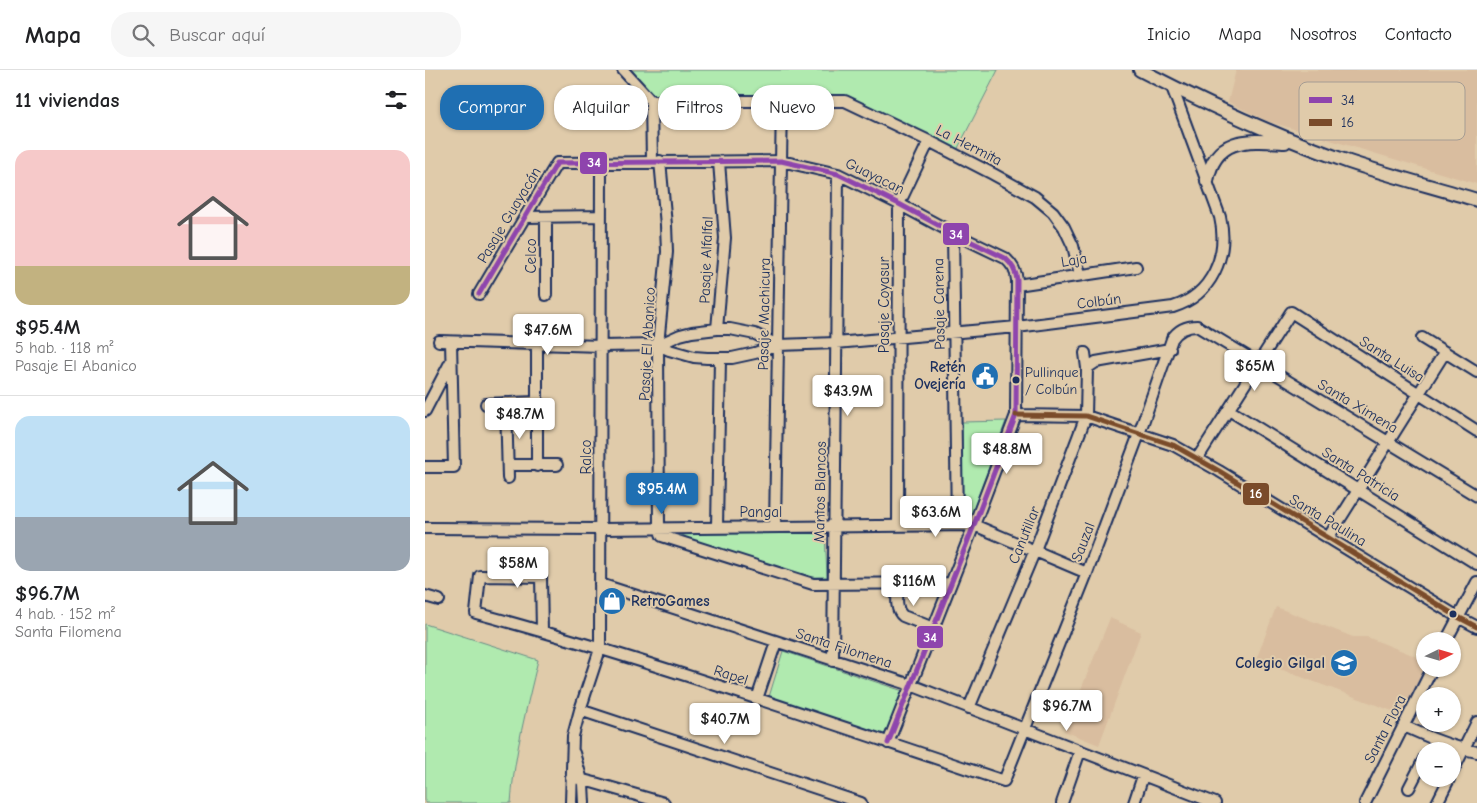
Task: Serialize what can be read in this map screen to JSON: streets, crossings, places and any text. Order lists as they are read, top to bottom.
{
  "streets": {
    "street": [
      "La Hermita",
      "Guayacan",
      "Pasaje Guayacán",
      "Celco",
      "Pasaje Alfalfal",
      "Laja",
      "Colbún",
      "Pasaje Carena",
      "Pasaje Coyasur",
      "Pasaje Machicura",
      "Pasaje El Abanico",
      "Santa Luisa",
      "Santa Ximena",
      "Ralco",
      "Santa Patricia",
      "Mantos Blancos",
      "Pangal",
      "Santa Paulina",
      "Canutillar",
      "Sauzal",
      "Santa Filomena",
      "Rapel",
      "Santa Flora"
    ]
  },
  "crossings": [
    ["La Hermita", "Laja"],
    ["Guayacan", "Pasaje Guayacán"],
    ["Guayacan", "Pasaje Alfalfal"],
    ["Guayacan", "Laja"],
    ["Guayacan", "Colbún"],
    ["Guayacan", "Pasaje Carena"],
    ["Guayacan", "Pasaje Coyasur"],
    ["Guayacan", "Pasaje Machicura"],
    ["Guayacan", "Pasaje El Abanico"],
    ["Guayacan", "Ralco"],
    ["Guayacan", "Mantos Blancos"],
    ["Guayacan", "Santa Paulina"],
    ["Pasaje Guayacán", "Ralco"],
    ["Pasaje Alfalfal", "Colbún"],
    ["Colbún", "Pasaje Carena"],
    ["Colbún", "Pasaje Coyasur"],
    ["Colbún", "Pasaje Machicura"],
    ["Colbún", "Pasaje El Abanico"],
    ["Colbún", "Ralco"],
    ["Colbún", "Mantos Blancos"],
    ["Pasaje Carena", "Pangal"],
    ["Pasaje Coyasur", "Pangal"],
    ["Pasaje Machicura", "Pangal"],
    ["Pasaje El Abanico", "Pangal"],
    ["Santa Luisa", "Santa Ximena"],
    ["Santa Ximena", "Sauzal"],
    ["Ralco", "Pangal"],
    ["Ralco", "Santa Filomena"],
    ["Ralco", "Rapel"],
    ["Mantos Blancos", "Pangal"],
    ["Mantos Blancos", "Santa Filomena"],
    ["Pangal", "Canutillar"],
    ["Pangal", "Sauzal"],
    ["Santa Paulina", "Canutillar"],
    ["Santa Paulina", "Sauzal"],
    ["Canutillar", "Santa Filomena"],
    ["Sauzal", "Santa Filomena"],
    ["Sauzal", "Rapel"]
  ],
  "places": {
    "public building": ["Retén Ovejería"],
    "other": ["Pullinque / Colbún"],
    "shop": ["RetroGames"],
    "school or university": ["Colegio Gilgal"]
  },
  "lines": ["transit line 34", "transit line 16"],
  "legend": ["34", "16"],
  "north": "right",
  "page": {
    "header": "Mapa",
    "search": "Buscar aquí",
    "nav": [
      "Inicio",
      "Mapa",
      "Nosotros",
      "Contacto"
    ],
    "heading": "11 viviendas",
    "chip": [
      "Comprar",
      "Alquilar",
      "Filtros",
      "Nuevo"
    ],
    "list": [
      {
        "name": "$95.4M",
        "note": "5 hab. · 118 m² · Pasaje El Abanico"
      },
      {
        "name": "$96.7M",
        "note": "4 hab. · 152 m² · Santa Filomena"
      }
    ],
    "price": [
      "$47.6M",
      "$65M",
      "$43.9M",
      "$48.7M",
      "$48.8M",
      "$95.4M",
      "$63.6M",
      "$58M",
      "$116M",
      "$96.7M",
      "$40.7M"
    ],
    "map_buttons": ["+", "−"]
  }
}
